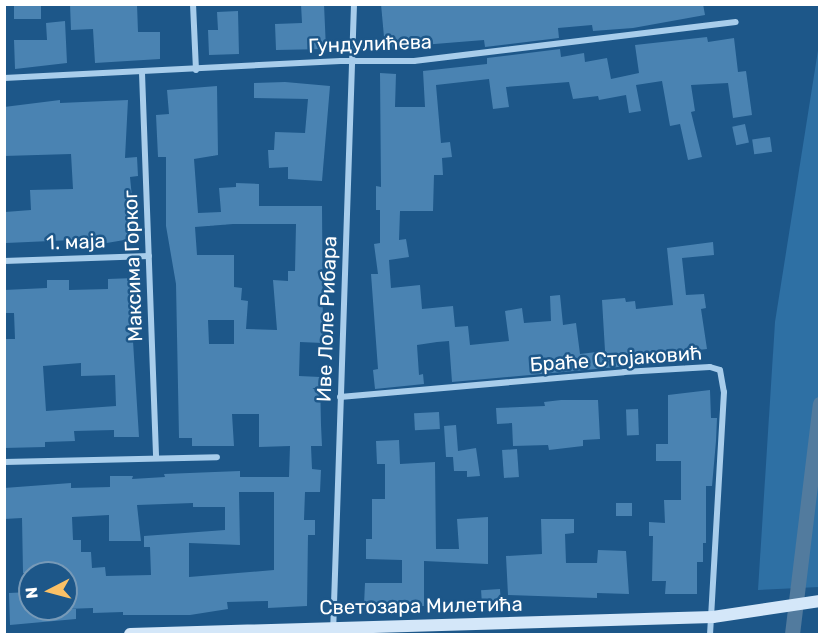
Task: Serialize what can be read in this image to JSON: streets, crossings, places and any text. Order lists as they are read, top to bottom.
{
  "streets": {
    "main road": ["Светозара Милетића"],
    "street": [
      "Гундулићева",
      "1. маја",
      "Максима Горког",
      "Иве Лоле Рибара",
      "Браће Стојаковић"
    ]
  },
  "crossings": [
    ["Гундулићева", "Максима Горког"],
    ["Гундулићева", "Иве Лоле Рибара"],
    ["1. маја", "Максима Горког"],
    ["Иве Лоле Рибара", "Браће Стојаковић"],
    ["Иве Лоле Рибара", "Светозара Милетића"],
    ["Браће Стојаковић", "Светозара Милетића"]
  ],
  "north": "left"
}
